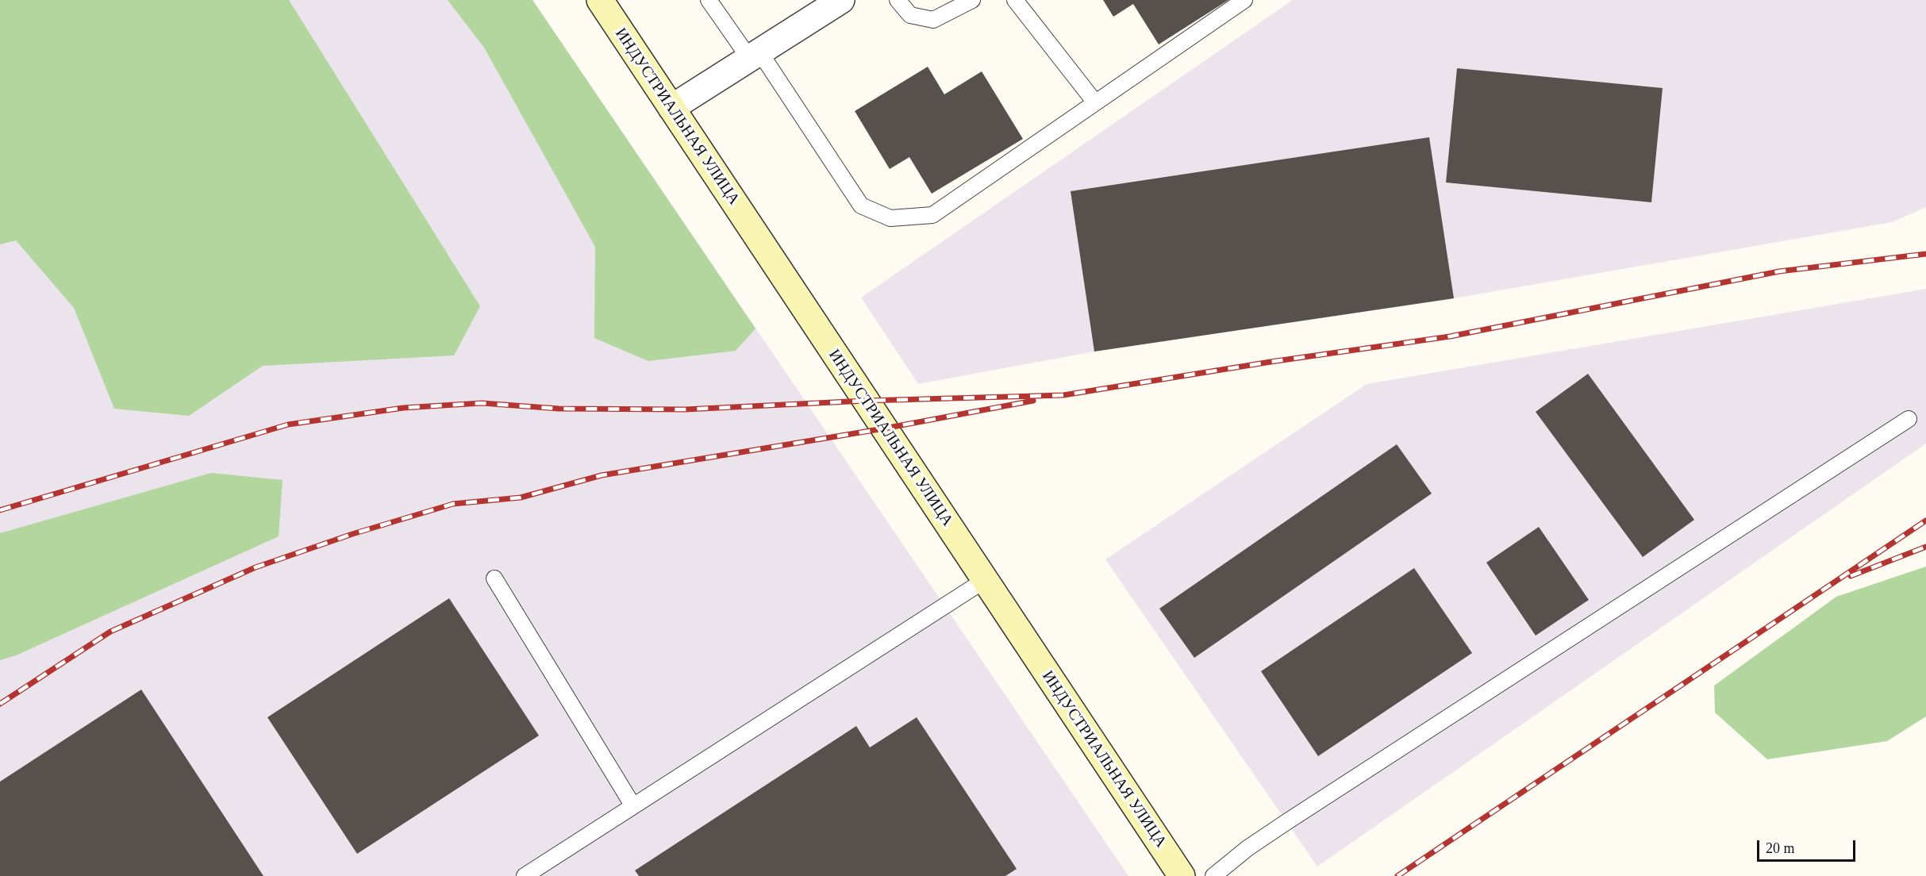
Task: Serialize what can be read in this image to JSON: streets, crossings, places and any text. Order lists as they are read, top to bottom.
{
  "streets": {
    "street": ["ИНДУСТРИАЛЬНАЯ УЛИЦА"]
  },
  "scale_bar": "20 m"
}
